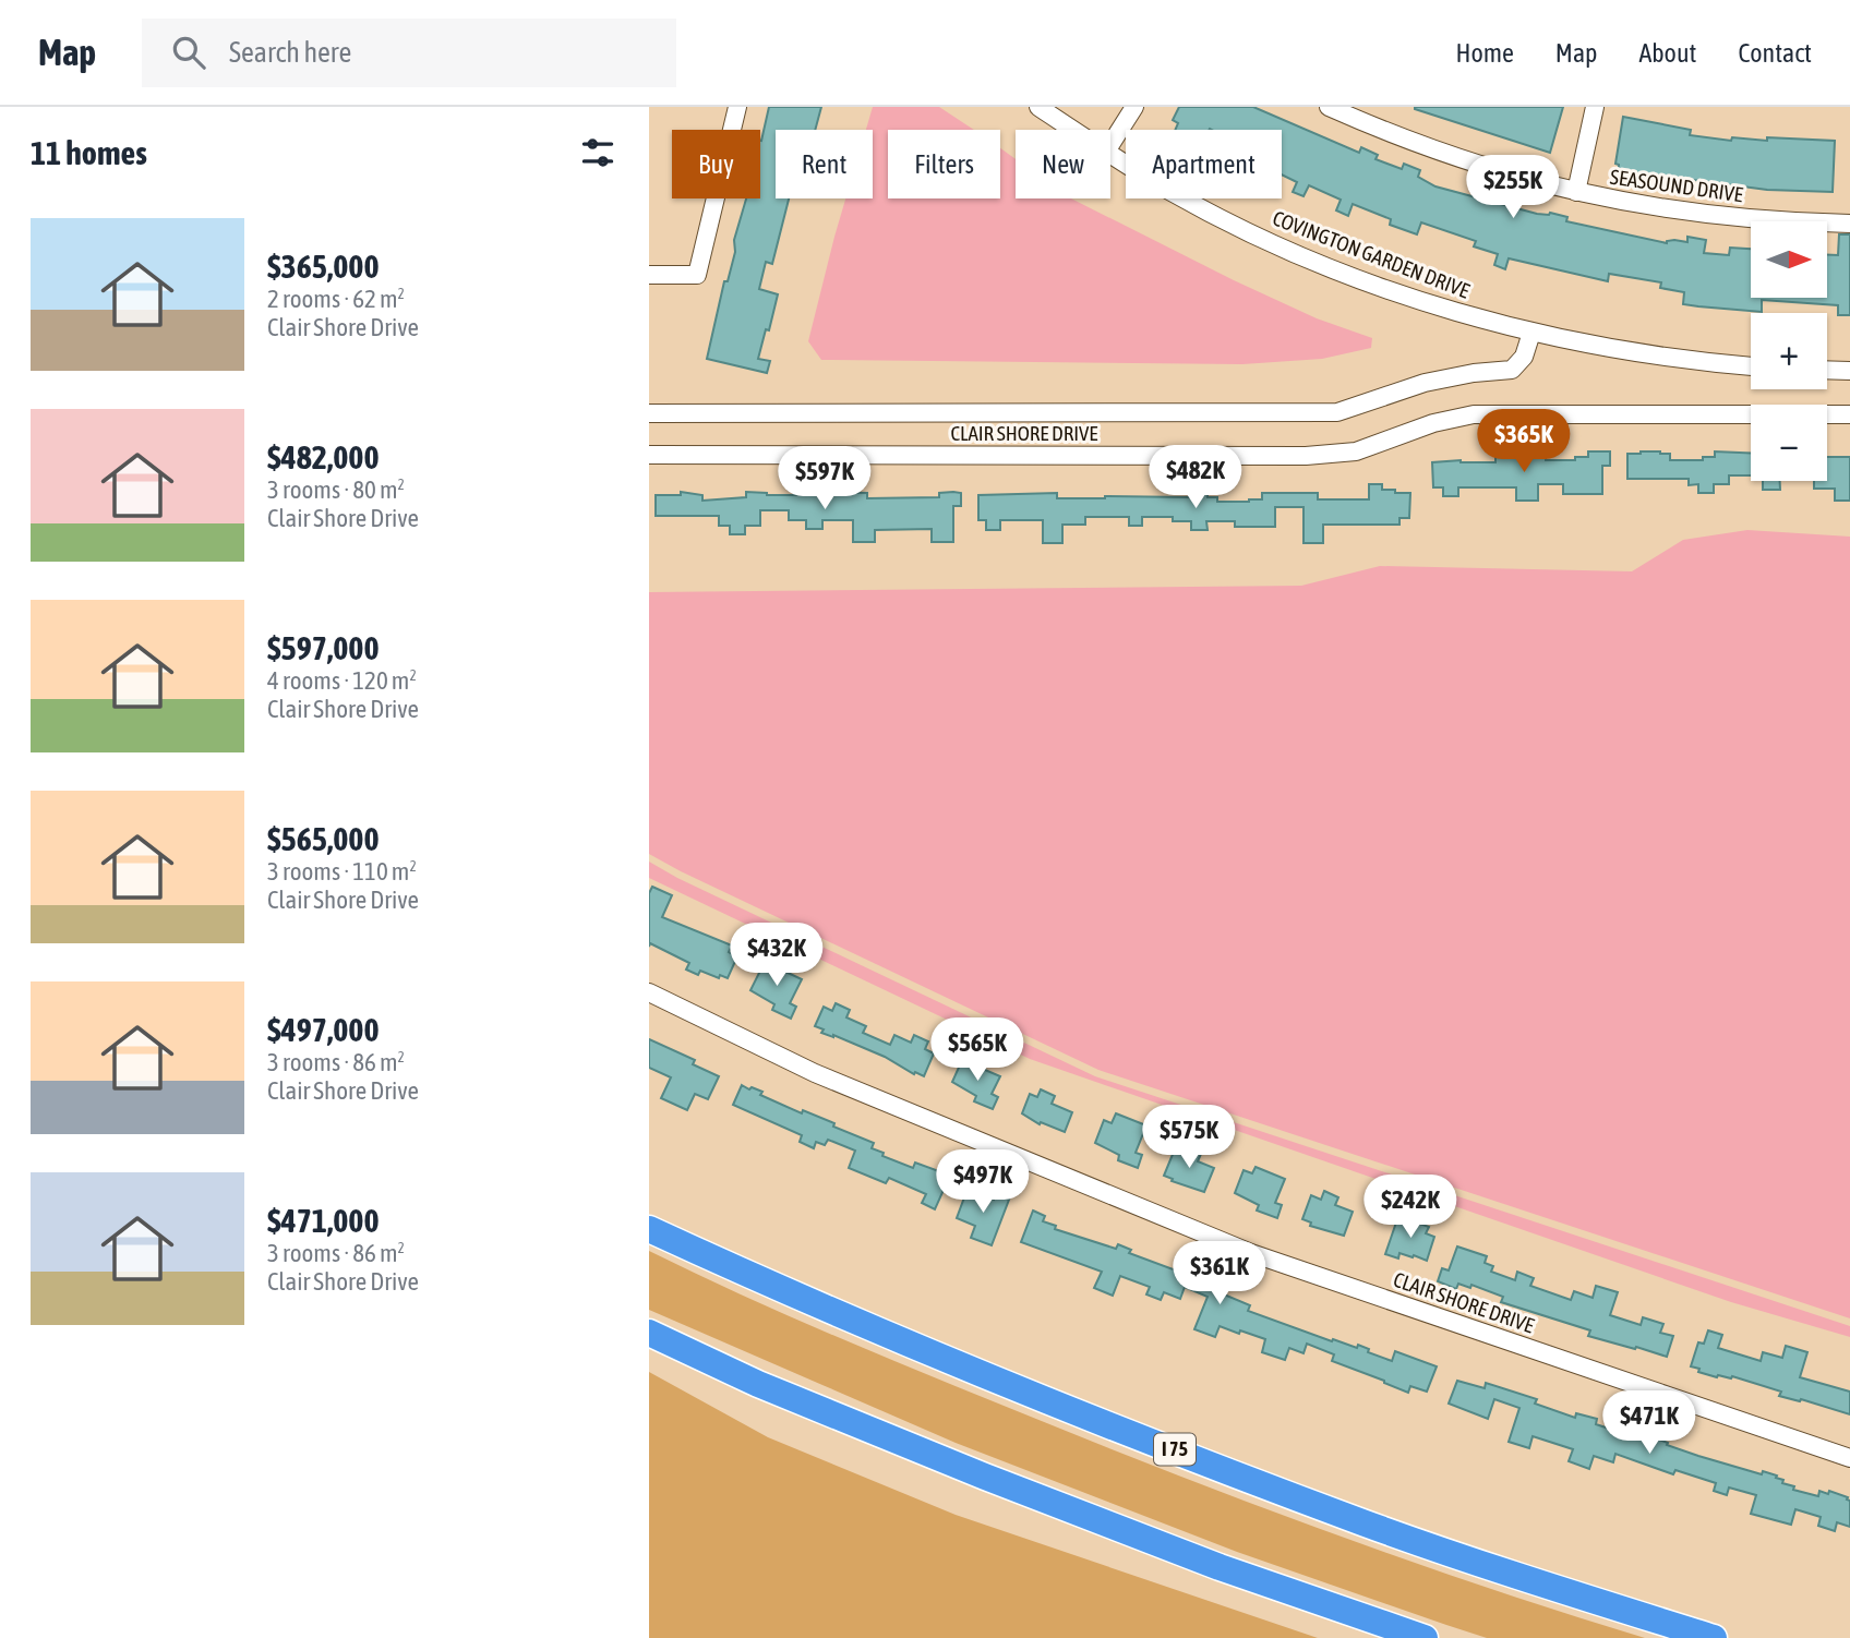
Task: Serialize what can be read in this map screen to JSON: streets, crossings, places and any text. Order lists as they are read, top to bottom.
{
  "streets": {
    "highway": ["I 75"],
    "street": ["SEASOUND DRIVE", "COVINGTON GARDEN DRIVE", "CLAIR SHORE DRIVE"]
  },
  "north": "right",
  "page": {
    "header": "Map",
    "search": "Search here",
    "nav": [
      "Home",
      "Map",
      "About",
      "Contact"
    ],
    "heading": "11 homes",
    "chip": [
      "Buy",
      "Rent",
      "Filters",
      "New",
      "Apartment"
    ],
    "price": [
      "$255K",
      "$365K",
      "$482K",
      "$597K",
      "$432K",
      "$565K",
      "$575K",
      "$497K",
      "$242K",
      "$361K",
      "$471K"
    ],
    "list": [
      {
        "name": "$365,000",
        "note": "2 rooms · 62 m² · Clair Shore Drive"
      },
      {
        "name": "$482,000",
        "note": "3 rooms · 80 m² · Clair Shore Drive"
      },
      {
        "name": "$597,000",
        "note": "4 rooms · 120 m² · Clair Shore Drive"
      },
      {
        "name": "$565,000",
        "note": "3 rooms · 110 m² · Clair Shore Drive"
      },
      {
        "name": "$497,000",
        "note": "3 rooms · 86 m² · Clair Shore Drive"
      },
      {
        "name": "$471,000",
        "note": "3 rooms · 86 m² · Clair Shore Drive"
      }
    ],
    "map_buttons": ["+", "−"]
  }
}
